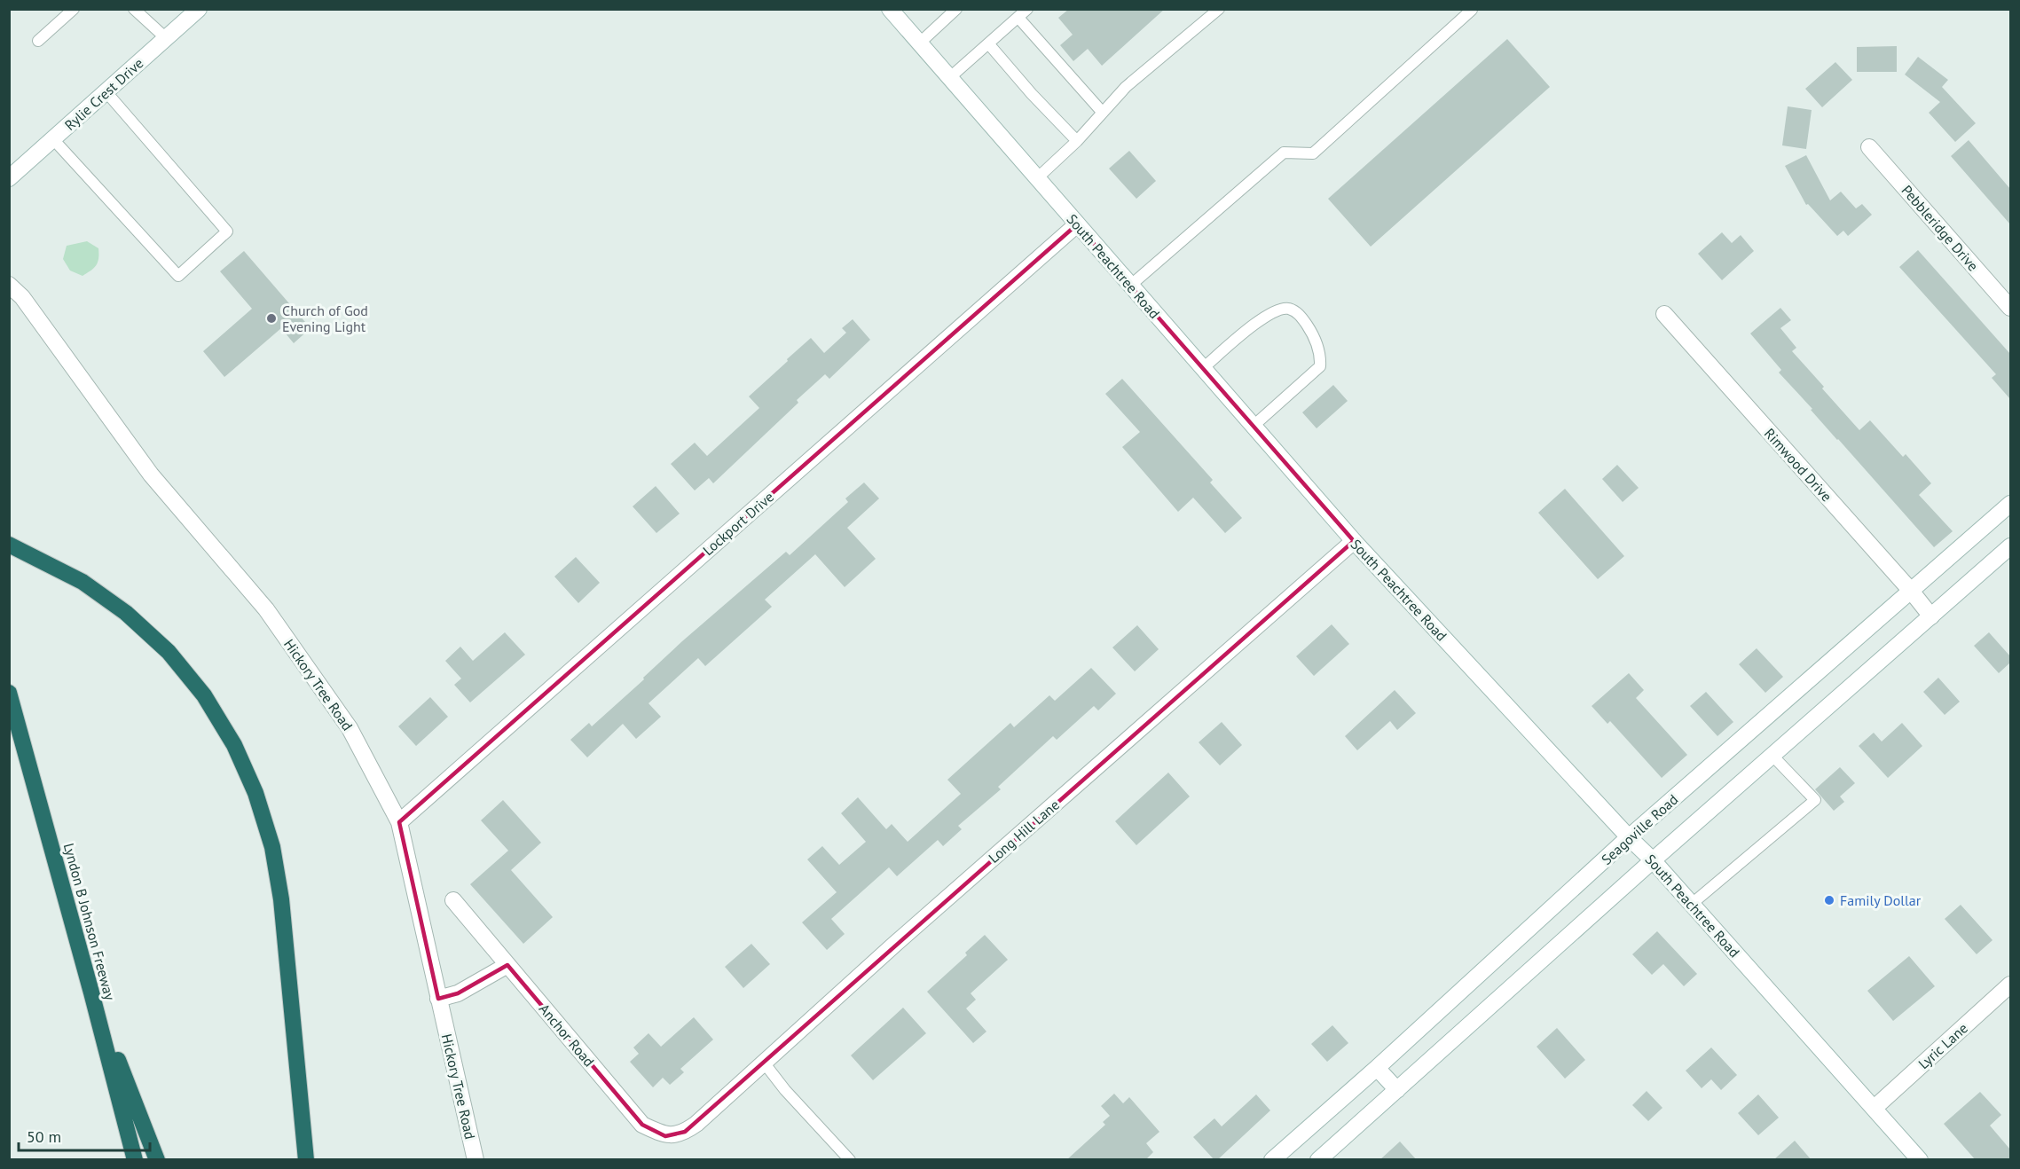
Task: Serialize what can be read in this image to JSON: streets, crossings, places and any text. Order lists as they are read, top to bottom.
{
  "streets": {
    "highway": ["Lyndon B Johnson Freeway"],
    "street": [
      "Rylie Crest Drive",
      "Pebbleridge Drive",
      "South Peachtree Road",
      "Rimwood Drive",
      "Lockport Drive",
      "Hickory Tree Road",
      "Seagoville Road",
      "Long Hill Lane",
      "Anchor Road",
      "Lyric Lane"
    ]
  },
  "crossings": [
    ["South Peachtree Road", "Lockport Drive"],
    ["South Peachtree Road", "Seagoville Road"],
    ["South Peachtree Road", "Long Hill Lane"],
    ["South Peachtree Road", "Lyric Lane"],
    ["Rimwood Drive", "Seagoville Road"],
    ["Lockport Drive", "Hickory Tree Road"],
    ["Long Hill Lane", "Anchor Road"]
  ],
  "places": ["Church of God Evening Light", "Family Dollar"],
  "scale_bar": "50 m"
}
